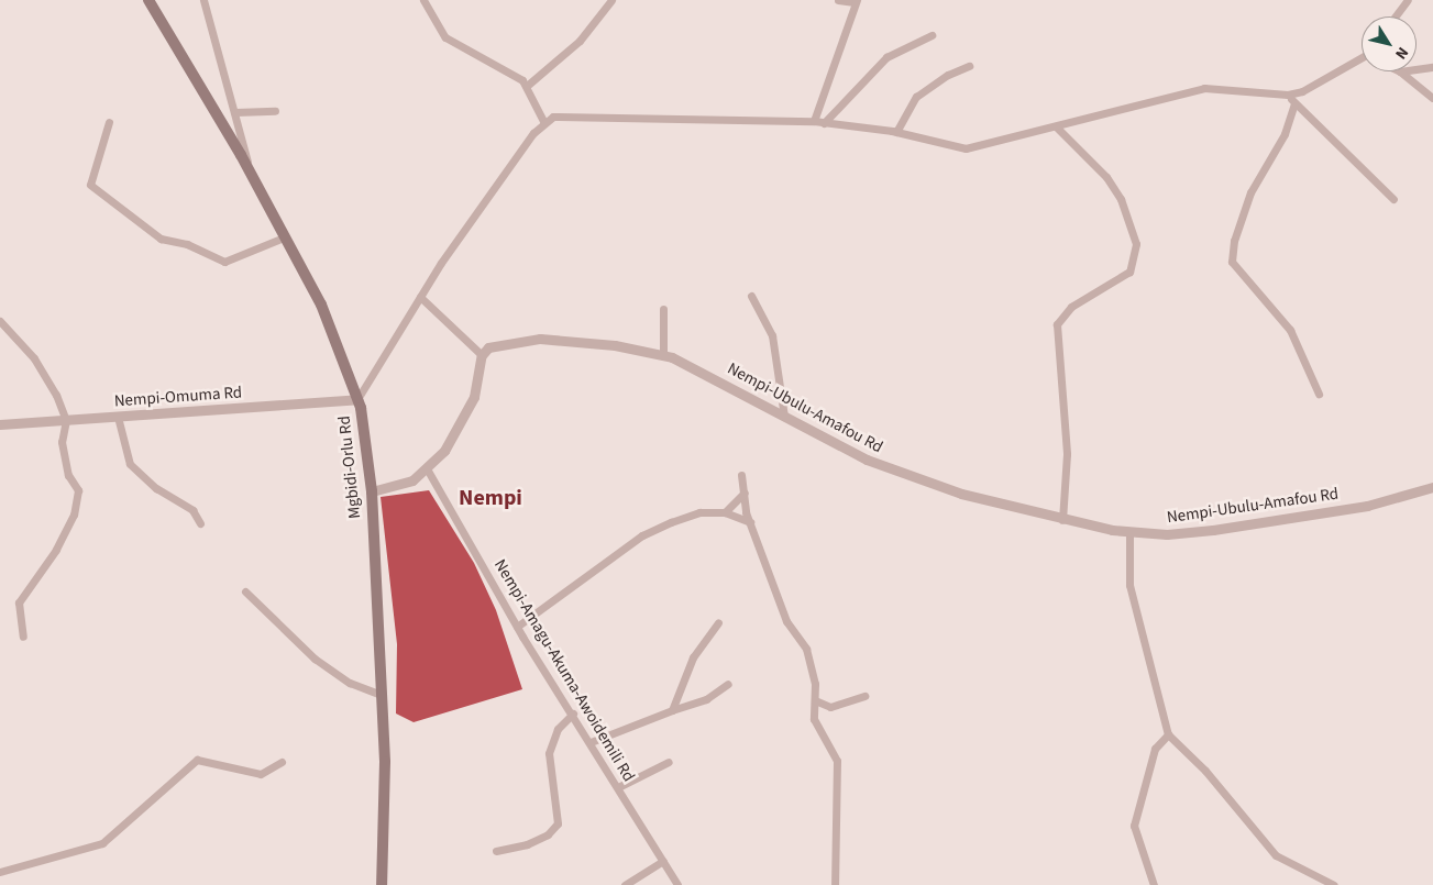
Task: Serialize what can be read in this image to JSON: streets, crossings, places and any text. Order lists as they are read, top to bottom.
{
  "streets": {
    "main road": ["Mgbidi-Orlu Rd"],
    "street": ["Nempi-Omuma Rd", "Nempi-Ubulu-Amafou Rd", "Nempi-Amagu-Akuma-Awoidemili Rd"]
  },
  "crossings": [
    ["Nempi-Omuma Rd", "Mgbidi-Orlu Rd"]
  ],
  "districts": ["Nempi"],
  "north": "bottom right"
}
